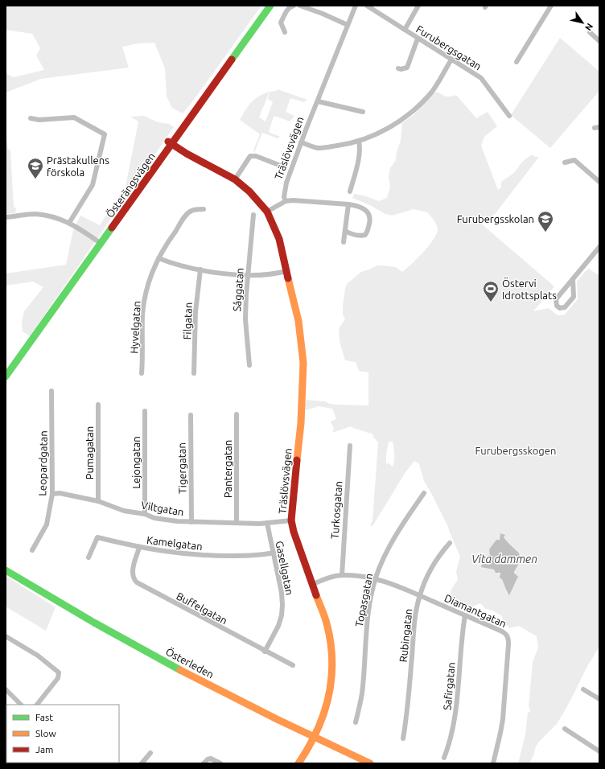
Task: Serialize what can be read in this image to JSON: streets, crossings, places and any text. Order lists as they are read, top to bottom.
{
  "streets": {
    "street": [
      "Furubergsgatan",
      "Träslövsvägen",
      "Österängsvägen",
      "Såggatan",
      "Filgatan",
      "Hyvelgatan",
      "Pumagatan",
      "Lejongatan",
      "Leopardgatan",
      "Tigergatan",
      "Pantergatan",
      "Viltgatan",
      "Turkosgatan",
      "Kamelgatan",
      "Gasellgatan",
      "Topasgatan",
      "Buffelgatan",
      "Diamantgatan",
      "Rubingatan",
      "Österleden",
      "Safirgatan"
    ]
  },
  "crossings": [
    ["Träslövsvägen", "Österängsvägen"],
    ["Träslövsvägen", "Viltgatan"],
    ["Träslövsvägen", "Diamantgatan"],
    ["Träslövsvägen", "Österleden"],
    ["Pumagatan", "Viltgatan"],
    ["Lejongatan", "Viltgatan"],
    ["Leopardgatan", "Viltgatan"],
    ["Tigergatan", "Viltgatan"],
    ["Pantergatan", "Viltgatan"],
    ["Viltgatan", "Gasellgatan"],
    ["Turkosgatan", "Diamantgatan"],
    ["Kamelgatan", "Gasellgatan"],
    ["Kamelgatan", "Buffelgatan"],
    ["Gasellgatan", "Buffelgatan"],
    ["Topasgatan", "Diamantgatan"],
    ["Diamantgatan", "Rubingatan"],
    ["Diamantgatan", "Safirgatan"]
  ],
  "water": ["Vita dammen"],
  "parks": ["Furubergsskogen"],
  "places": {
    "school or university": ["Prästakullens förskola", "Furubergsskolan"],
    "sports": ["Östervi Idrottsplats"]
  },
  "legend": ["Fast", "Slow", "Jam"],
  "north": "bottom right"
}
